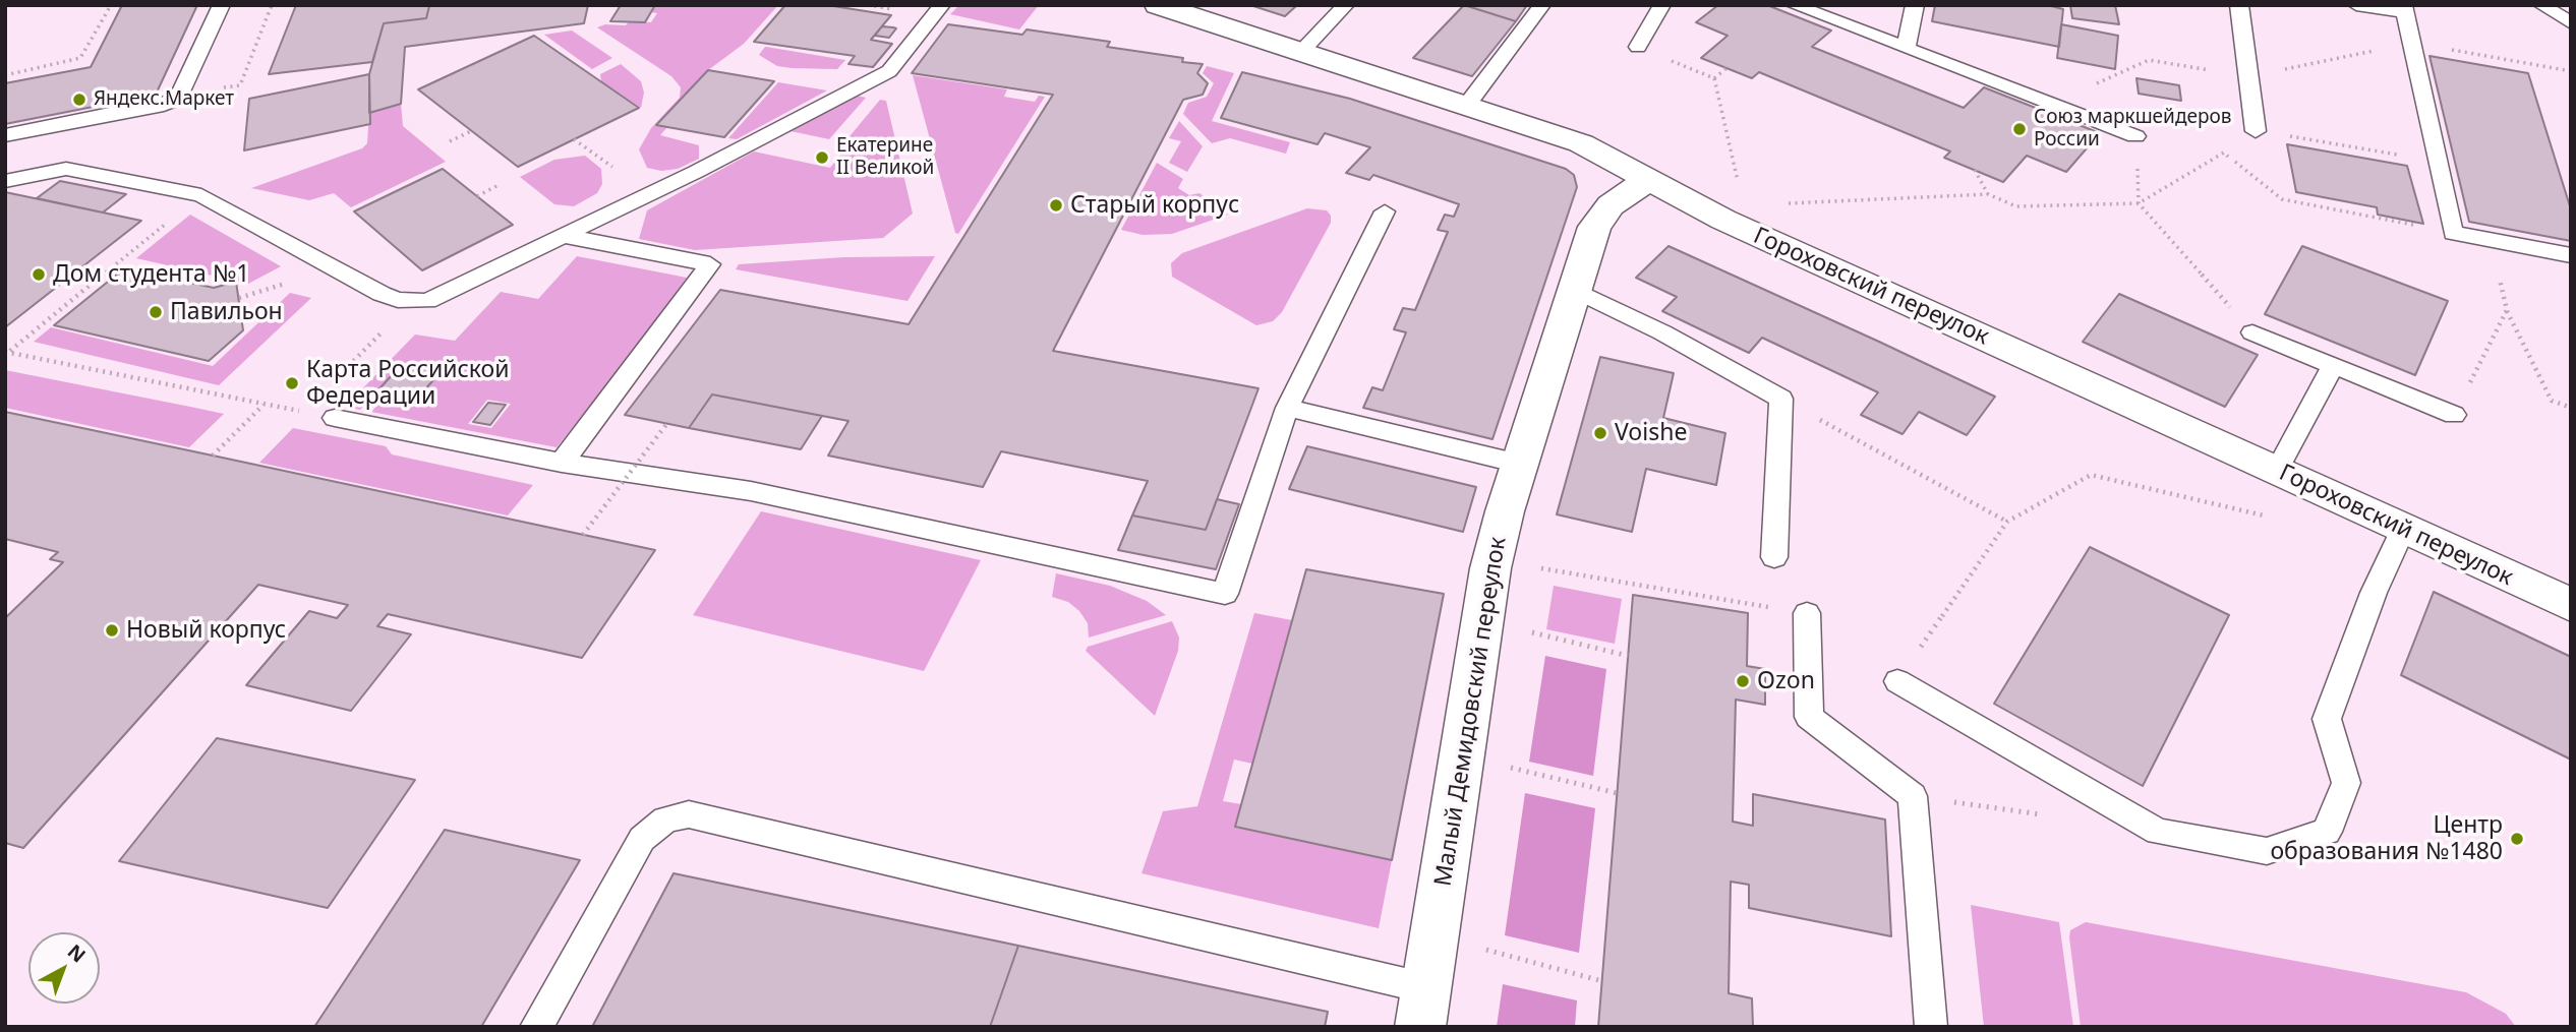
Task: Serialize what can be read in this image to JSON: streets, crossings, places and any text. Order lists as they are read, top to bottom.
{
  "streets": {
    "street": ["Гороховский переулок", "Малый Демидовский переулок"]
  },
  "crossings": [
    ["Гороховский переулок", "Малый Демидовский переулок"]
  ],
  "places": [
    "Яндекс.Маркет",
    "Союз маркшейдеров России",
    "Екатерине II Великой",
    "Старый корпуc",
    "Дом студента №1",
    "Павильон",
    "Карта Российской Федерации",
    "Voishe",
    "Новый корпус",
    "Ozon",
    "Центр образования №1480"
  ],
  "north": "top right"
}
